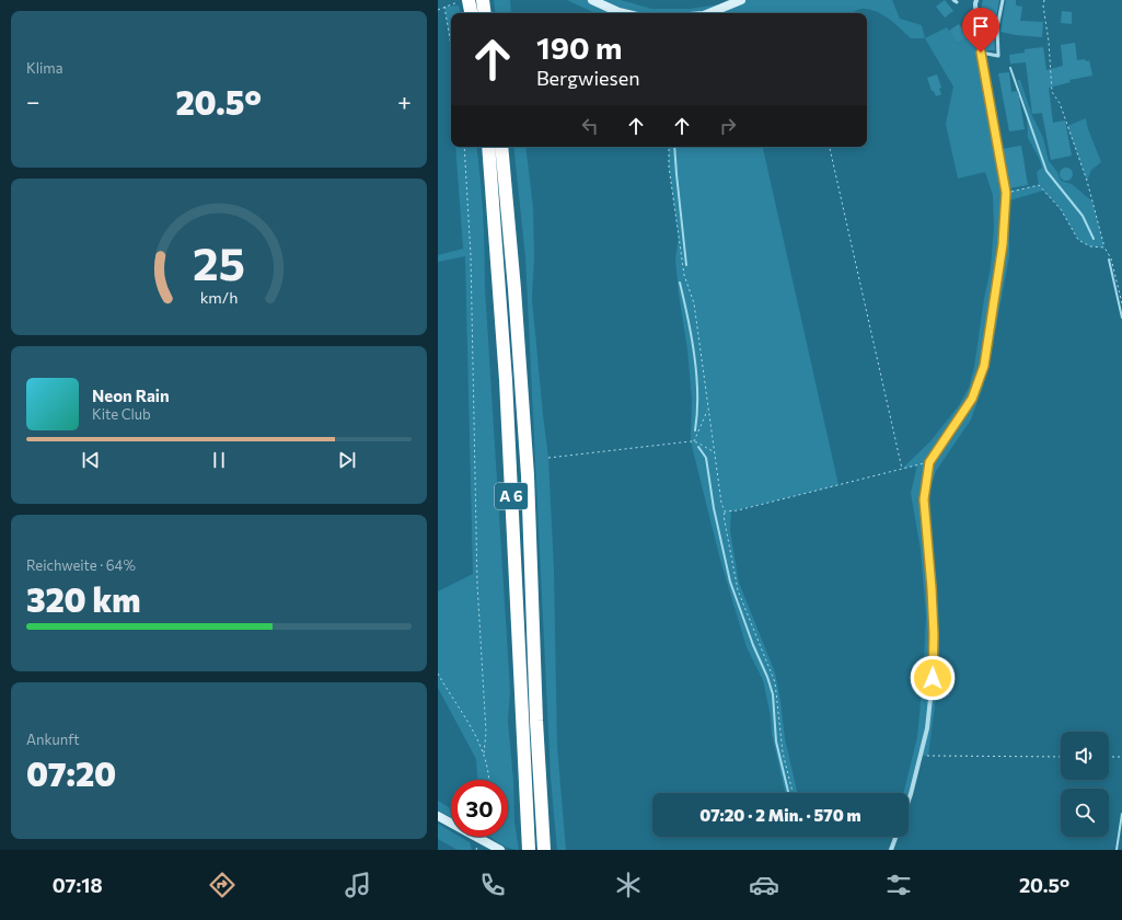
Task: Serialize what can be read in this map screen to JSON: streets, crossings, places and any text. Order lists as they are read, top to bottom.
{
  "streets": {
    "highway": ["A 6"]
  },
  "page": {
    "tile": [
      "Klima",
      ["Reichweite · 64%", "320 km"],
      ["Ankunft", "07:20"]
    ],
    "turn": ["190 m", "Bergwiesen"],
    "heat": ["−", "20.5°", "+"],
    "song": ["Neon Rain", "Kite Club"],
    "limit": "30",
    "trip": "07:20 · 2 Min. · 570 m",
    "tabs": ["07:18", "20.5°"],
    "gauge": ["25", "km/h"]
  }
}
